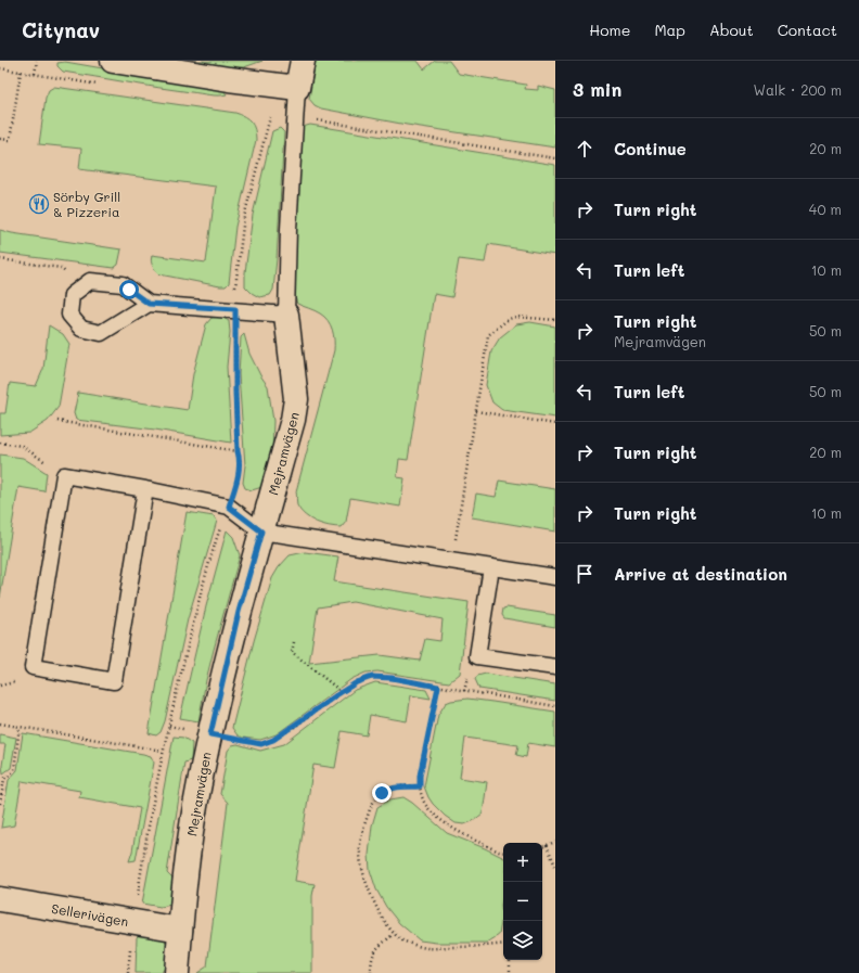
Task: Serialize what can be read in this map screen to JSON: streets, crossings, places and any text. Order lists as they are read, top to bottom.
{
  "streets": {
    "street": ["Mejramvägen", "Sellerivägen"]
  },
  "crossings": [
    ["Mejramvägen", "Sellerivägen"]
  ],
  "places": {
    "restaurant": ["Sörby Grill & Pizzeria"]
  },
  "page": {
    "header": "Citynav",
    "nav": [
      "Home",
      "Map",
      "About",
      "Contact"
    ],
    "heading": ["3 min", "Walk · 200 m"],
    "list": [
      ["Continue", "20 m"],
      ["Turn right", "40 m"],
      ["Turn left", "10 m"],
      ["Turn right", "Mejramvägen", "50 m"],
      ["Turn left", "50 m"],
      ["Turn right", "20 m"],
      ["Turn right", "10 m"],
      "Arrive at destination"
    ],
    "map_buttons": ["+", "−"]
  }
}
